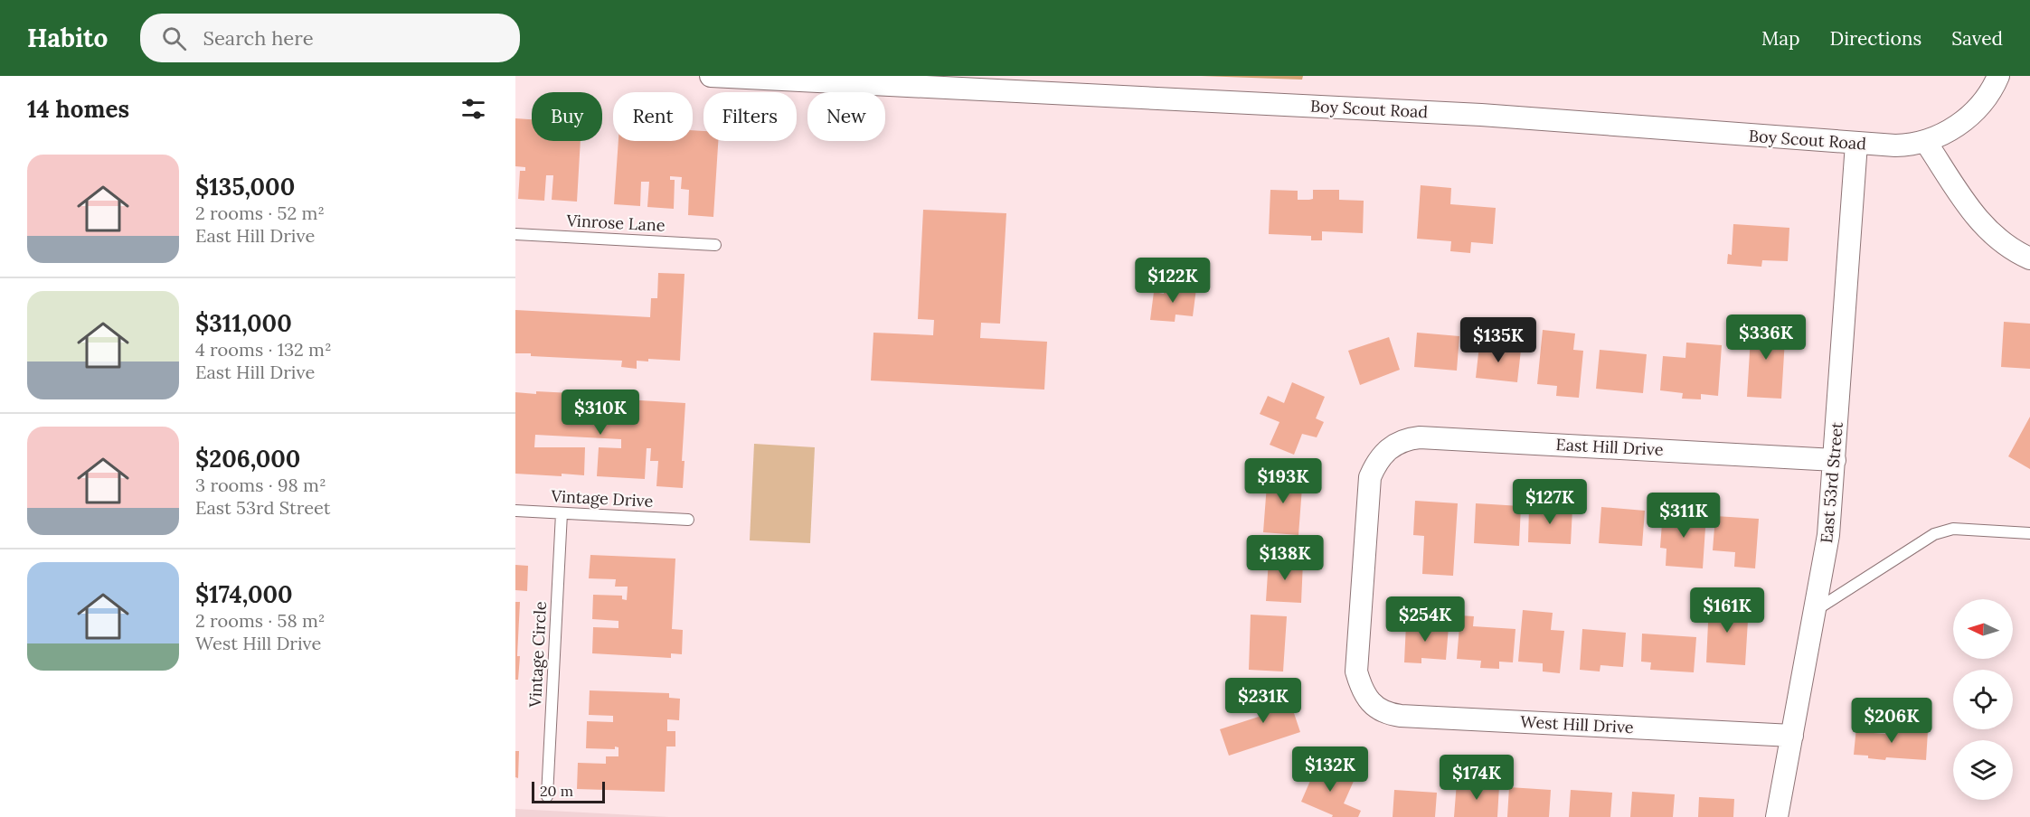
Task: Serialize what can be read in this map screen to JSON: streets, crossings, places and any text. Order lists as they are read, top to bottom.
{
  "streets": {
    "street": [
      "Boy Scout Road",
      "East Hill Drive",
      "East 53rd Street",
      "West Hill Drive"
    ],
    "lane": ["Vinrose Lane", "Vintage Drive", "Vintage Circle"]
  },
  "crossings": [
    ["Boy Scout Road", "East 53rd Street"],
    ["East Hill Drive", "East 53rd Street"],
    ["East Hill Drive", "West Hill Drive"],
    ["East 53rd Street", "West Hill Drive"],
    ["Vintage Drive", "Vintage Circle"]
  ],
  "scale_bar": "20 m",
  "north": "left",
  "page": {
    "header": "Habito",
    "search": "Search here",
    "nav": ["Map", "Directions", "Saved"],
    "heading": "14 homes",
    "chip": [
      "Buy",
      "Rent",
      "Filters",
      "New"
    ],
    "list": [
      {
        "name": "$135,000",
        "note": "2 rooms · 52 m² · East Hill Drive"
      },
      {
        "name": "$311,000",
        "note": "4 rooms · 132 m² · East Hill Drive"
      },
      {
        "name": "$206,000",
        "note": "3 rooms · 98 m² · East 53rd Street"
      },
      {
        "name": "$174,000",
        "note": "2 rooms · 58 m² · West Hill Drive"
      }
    ],
    "price": [
      "$122K",
      "$336K",
      "$135K",
      "$310K",
      "$193K",
      "$127K",
      "$311K",
      "$138K",
      "$161K",
      "$254K",
      "$231K",
      "$206K",
      "$132K",
      "$174K"
    ],
    "scale": "20 m"
  }
}
